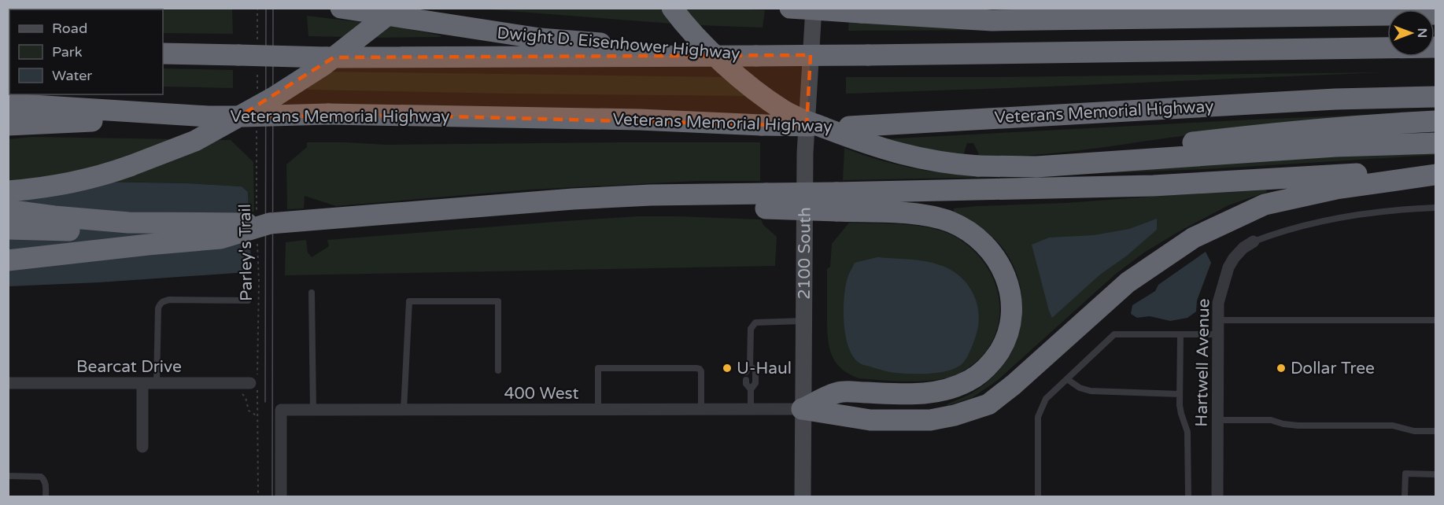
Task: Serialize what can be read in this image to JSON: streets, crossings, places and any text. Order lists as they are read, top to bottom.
{
  "streets": {
    "highway": ["Dwight D. Eisenhower Highway", "Veterans Memorial Highway"],
    "main road": ["2100 South"],
    "street": ["Hartwell Avenue", "Bearcat Drive", "400 West"],
    "path": ["Parley's Trail"]
  },
  "crossings": [
    ["Parley's Trail", "Bearcat Drive"],
    ["2100 South", "400 West"]
  ],
  "places": ["U-Haul", "Dollar Tree"],
  "legend": ["Road", "Park", "Water"],
  "north": "right"
}
